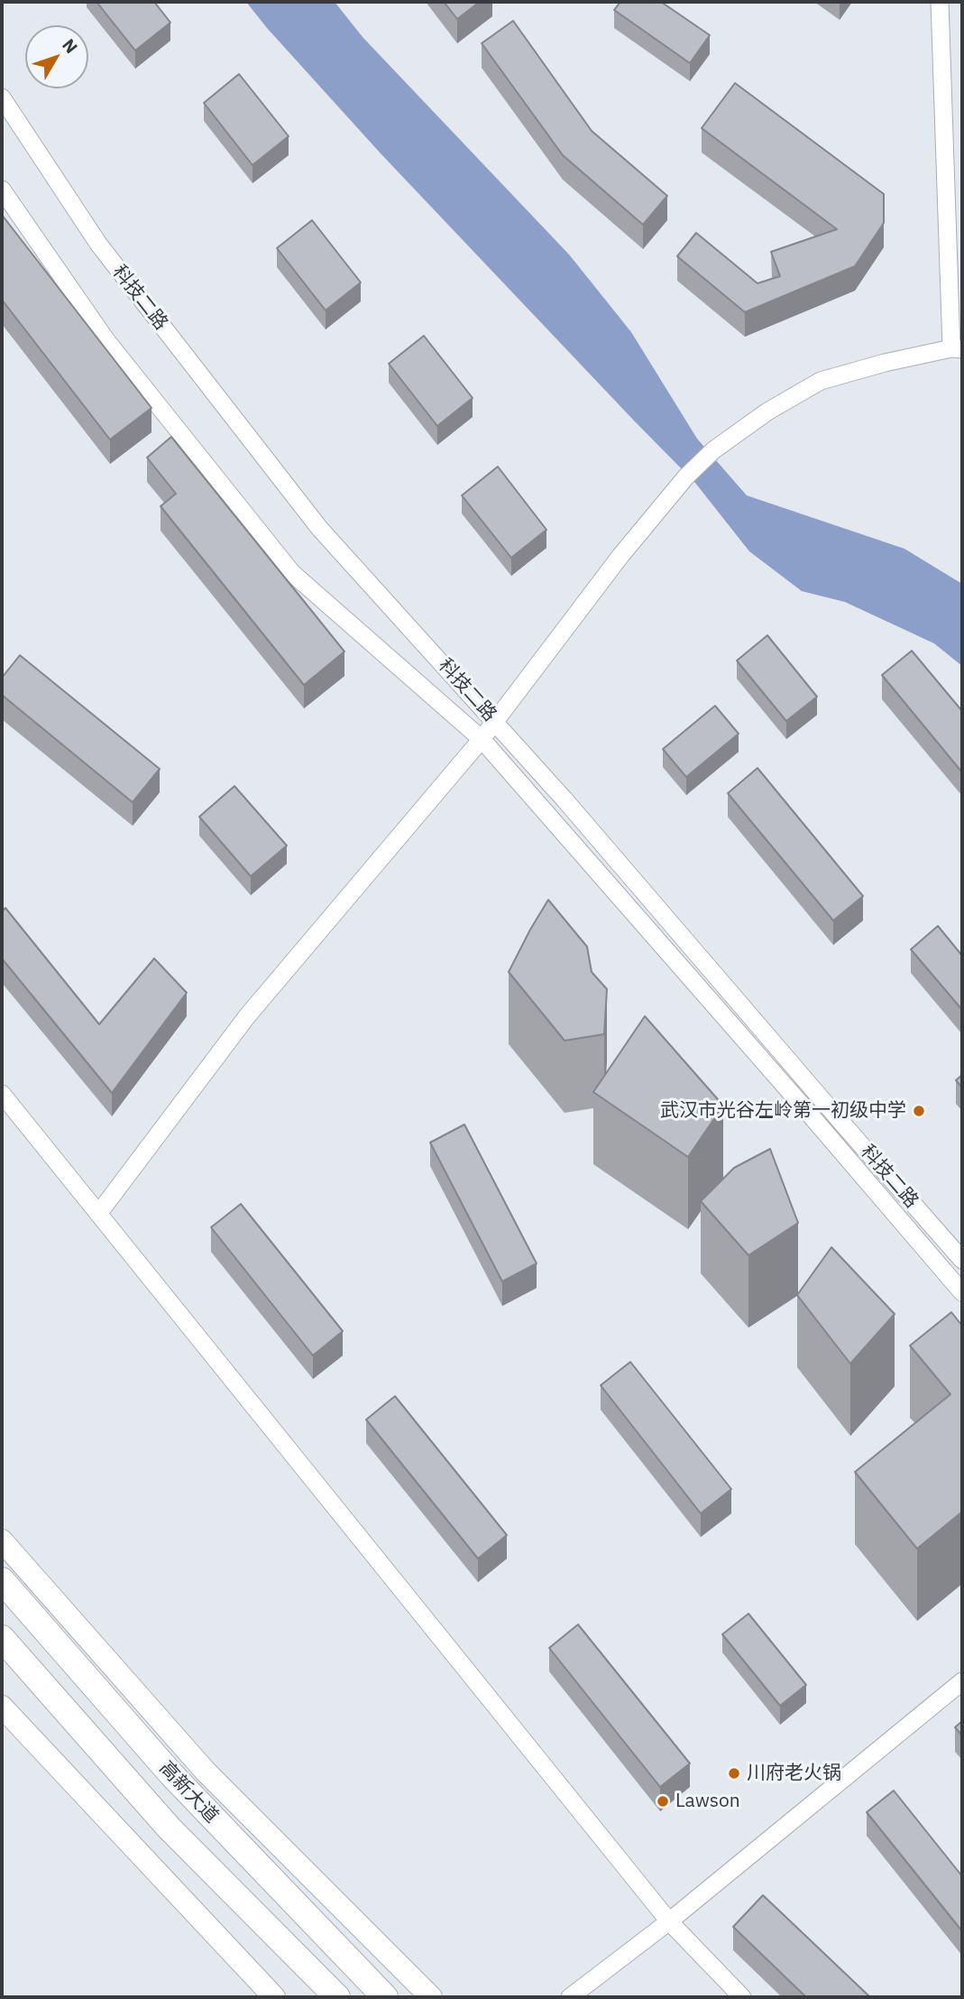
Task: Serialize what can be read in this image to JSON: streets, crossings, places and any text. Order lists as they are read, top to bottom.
{
  "streets": {
    "highway": ["高新大道"],
    "street": ["科技二路"]
  },
  "places": ["武汉市光谷左岭第一初级中学", "川府老火锅", "Lawson"],
  "north": "top right"
}
